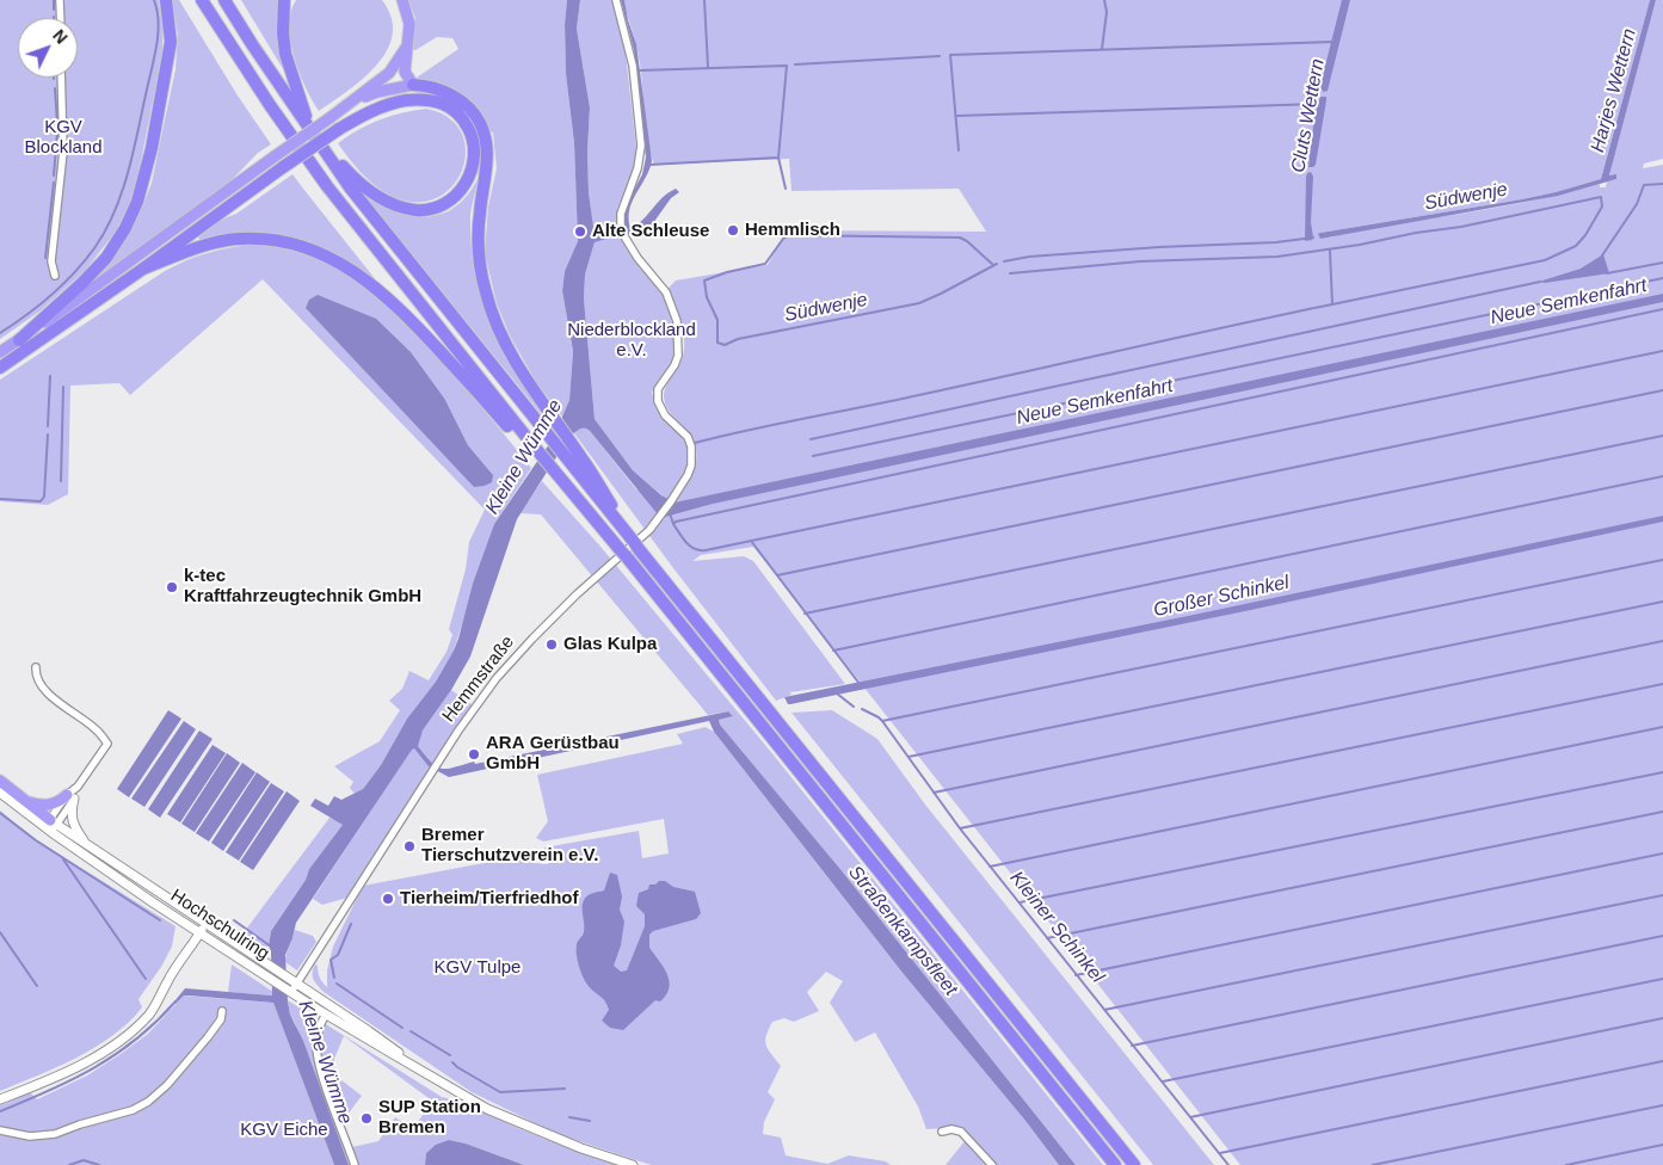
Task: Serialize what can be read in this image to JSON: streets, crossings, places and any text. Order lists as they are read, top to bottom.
{
  "streets": {
    "street": ["Hemmstraße", "Hochschulring"]
  },
  "crossings": [
    ["Hemmstraße", "Hochschulring"]
  ],
  "water": [
    "Harjes Wettern",
    "Cluts Wettern",
    "Südwenje",
    "Neue Semkenfahrt",
    "Kleine Wümme",
    "Großer Schinkel",
    "Kleiner Schinkel",
    "Straßenkampsfleet"
  ],
  "parks": [
    "KGV Blockland",
    "Niederblockland e.V.",
    "KGV Tulpe",
    "KGV Eiche"
  ],
  "places": [
    "Hemmlisch",
    "Alte Schleuse",
    "k-tec Kraftfahrzeugtechnik GmbH",
    "Glas Kulpa",
    "ARA Gerüstbau GmbH",
    "Bremer Tierschutzverein e.V.",
    "Tierheim/Tierfriedhof",
    "SUP Station Bremen"
  ],
  "north": "top right"
}
